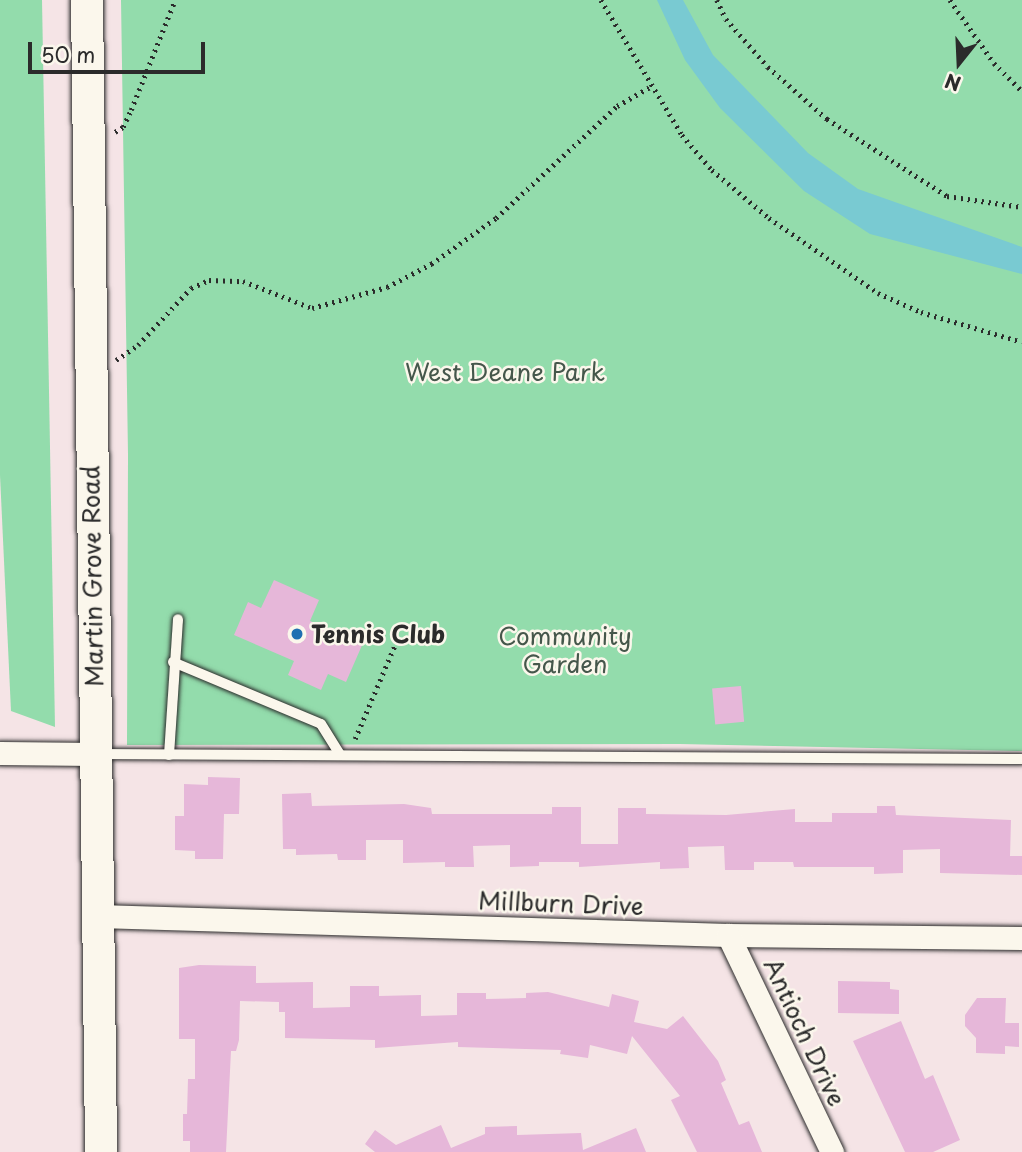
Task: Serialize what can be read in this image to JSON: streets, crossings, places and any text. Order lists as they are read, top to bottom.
{
  "streets": {
    "main road": ["Martin Grove Road"],
    "street": ["Millburn Drive", "Antioch Drive"]
  },
  "crossings": [
    ["Martin Grove Road", "Millburn Drive"],
    ["Millburn Drive", "Antioch Drive"]
  ],
  "parks": ["West Deane Park", "Community Garden"],
  "places": ["Tennis Club"],
  "scale_bar": "50 m",
  "north": "bottom"
}
